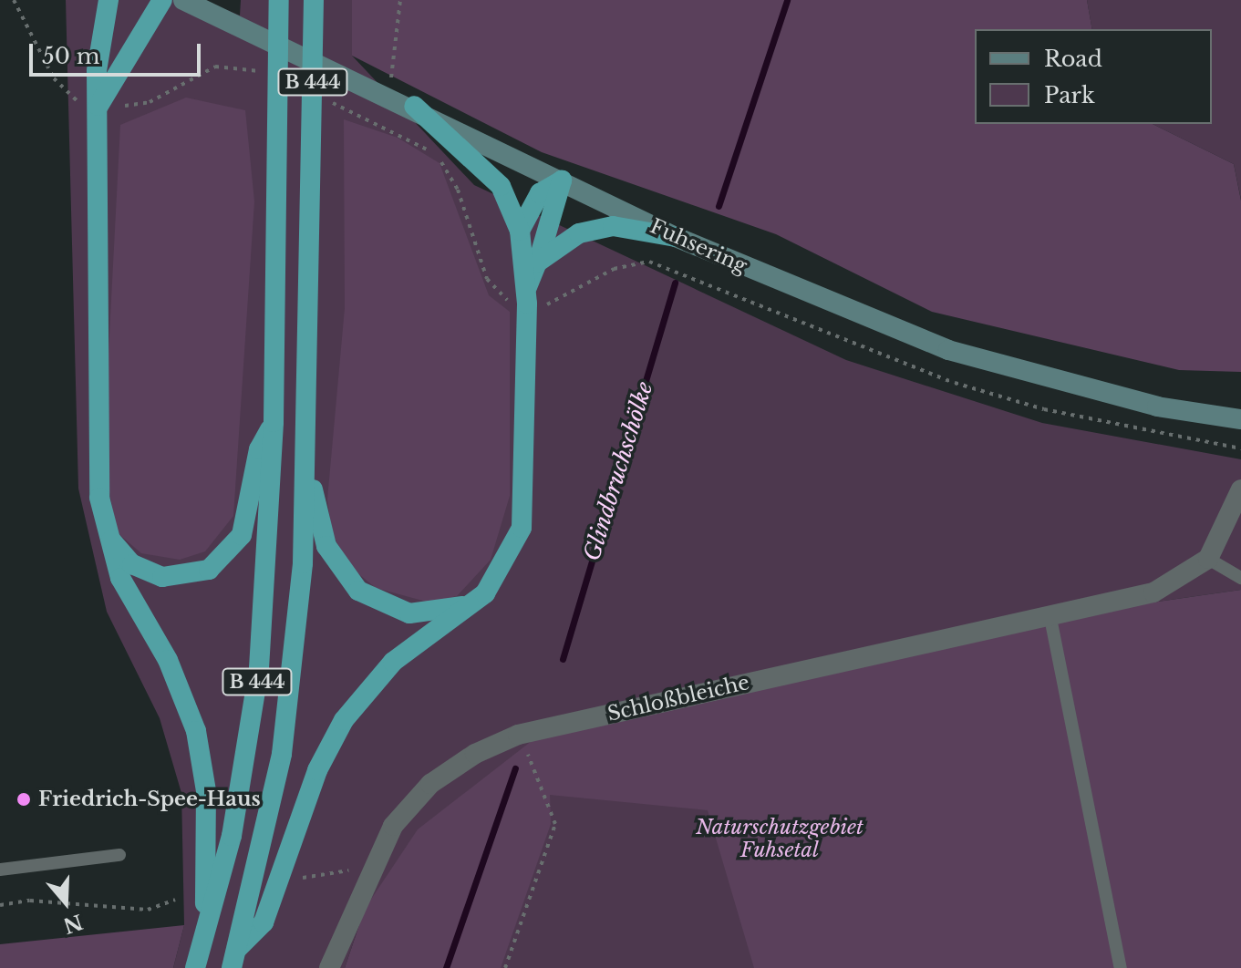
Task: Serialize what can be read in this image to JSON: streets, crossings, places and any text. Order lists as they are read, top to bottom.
{
  "streets": {
    "highway": ["B 444"],
    "main road": ["Fuhsering"],
    "street": ["Schloßbleiche"]
  },
  "water": ["Glindbruchschölke"],
  "parks": ["Naturschutzgebiet Fuhsetal"],
  "places": ["Friedrich-Spee-Haus"],
  "legend": ["Road", "Park"],
  "scale_bar": "50 m",
  "north": "bottom"
}
